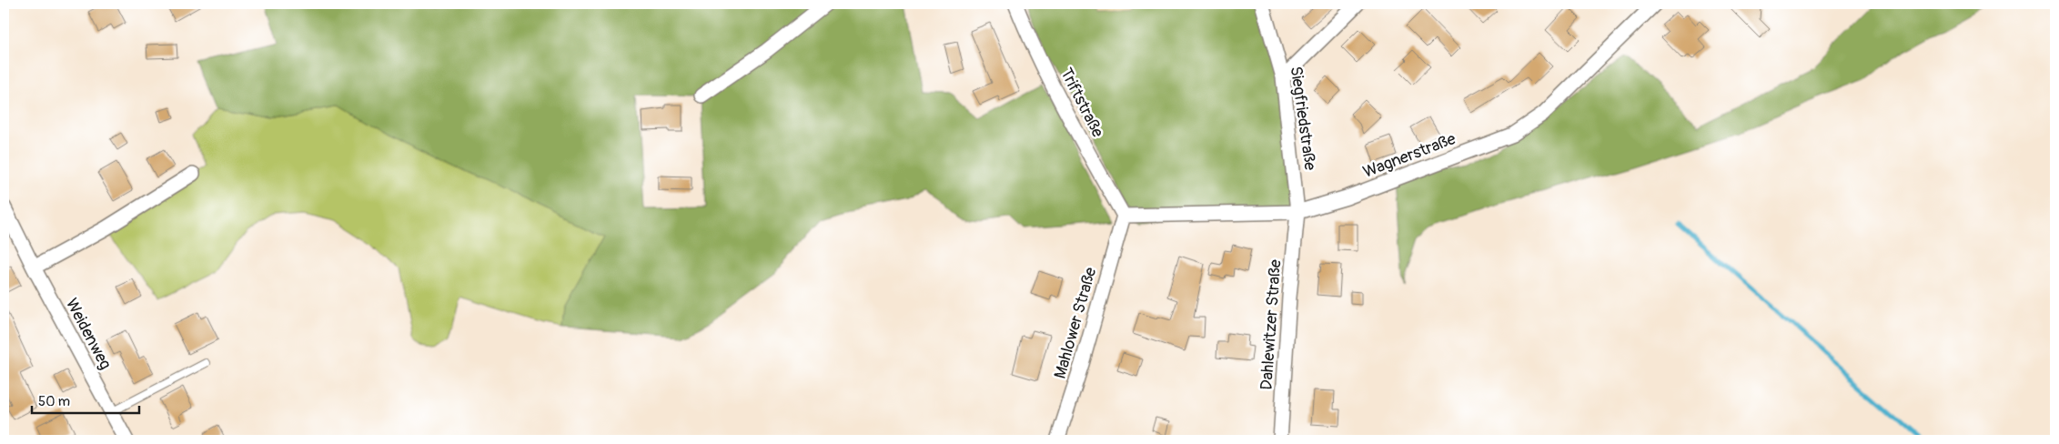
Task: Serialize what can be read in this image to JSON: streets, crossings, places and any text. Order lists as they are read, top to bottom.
{
  "streets": {
    "street": [
      "Triftstraße",
      "Siegfriedstraße",
      "Wagnerstraße",
      "Mahlower Straße",
      "Dahlewitzer Straße",
      "Weidenweg"
    ]
  },
  "crossings": [
    ["Triftstraße", "Wagnerstraße"],
    ["Triftstraße", "Mahlower Straße"],
    ["Siegfriedstraße", "Wagnerstraße"],
    ["Siegfriedstraße", "Dahlewitzer Straße"],
    ["Wagnerstraße", "Mahlower Straße"],
    ["Wagnerstraße", "Dahlewitzer Straße"]
  ],
  "scale_bar": "50 m"
}
